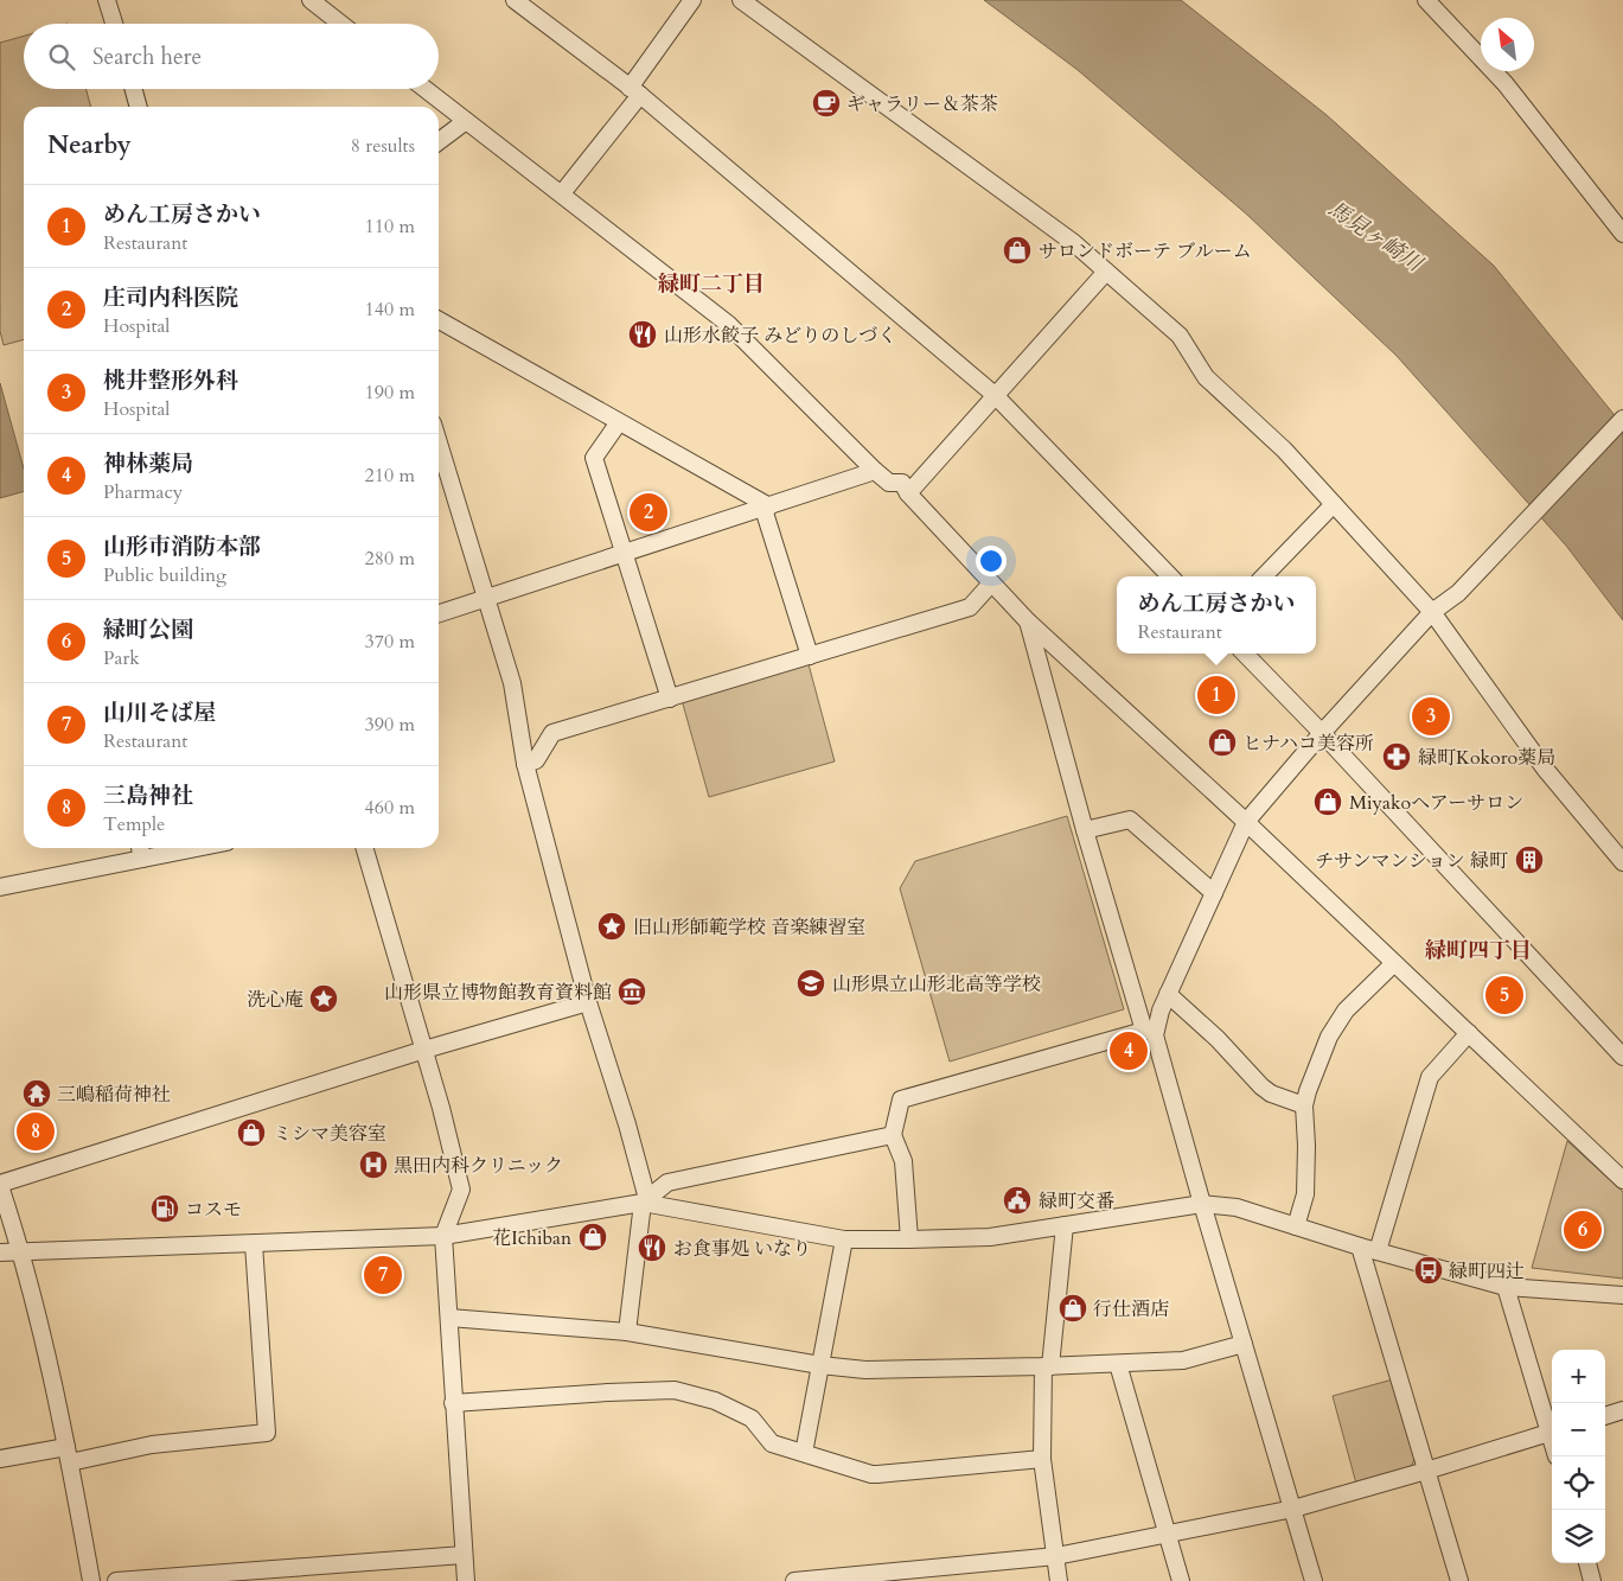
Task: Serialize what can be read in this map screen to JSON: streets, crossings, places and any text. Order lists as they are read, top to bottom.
{
  "districts": ["緑町二丁目", "緑町四丁目"],
  "water": ["馬見ヶ崎川"],
  "places": {
    "cafe": ["ギャラリー＆茶茶"],
    "shop": [
      "サロンドボーテ ブルーム",
      "ヒナハコ美容所",
      "Miyakoヘアーサロン",
      "ミシマ美容室",
      "花Ichiban",
      "行仕酒店"
    ],
    "restaurant": ["山形水餃子 みどりのしづく", "お食事処 いなり"],
    "pharmacy": ["緑町Kokoro薬局"],
    "building": ["チサンマンション 緑町"],
    "place": ["旧山形師範学校 音楽練習室", "洗心庵"],
    "school or university": ["山形県立山形北高等学校"],
    "museum": ["山形県立博物館教育資料館"],
    "temple": ["三嶋稲荷神社"],
    "hospital": ["黒田内科クリニック"],
    "public building": ["緑町交番"],
    "fuel station": ["コスモ"],
    "bus stop": ["緑町四辻"]
  },
  "north": "top left",
  "page": {
    "search": "Search here",
    "heading": ["Nearby", "8 results"],
    "list": [
      {
        "mark": "1",
        "name": "めん工房さかい",
        "note": "Restaurant",
        "value": "110 m"
      },
      {
        "mark": "2",
        "name": "庄司内科医院",
        "note": "Hospital",
        "value": "140 m"
      },
      {
        "mark": "3",
        "name": "桃井整形外科",
        "note": "Hospital",
        "value": "190 m"
      },
      {
        "mark": "4",
        "name": "神林薬局",
        "note": "Pharmacy",
        "value": "210 m"
      },
      {
        "mark": "5",
        "name": "山形市消防本部",
        "note": "Public building",
        "value": "280 m"
      },
      {
        "mark": "6",
        "name": "緑町公園",
        "note": "Park",
        "value": "370 m"
      },
      {
        "mark": "7",
        "name": "山川そば屋",
        "note": "Restaurant",
        "value": "390 m"
      },
      {
        "mark": "8",
        "name": "三島神社",
        "note": "Temple",
        "value": "460 m"
      }
    ],
    "pins": [
      "2",
      "1",
      "3",
      "5",
      "4",
      "8",
      "6",
      "7"
    ],
    "popup": ["めん工房さかい", "Restaurant"],
    "map_buttons": ["+", "−"]
  }
}
